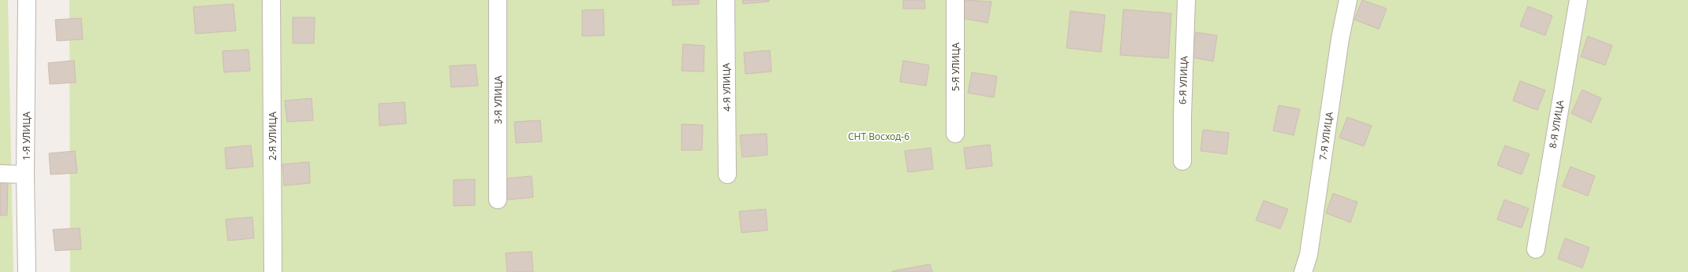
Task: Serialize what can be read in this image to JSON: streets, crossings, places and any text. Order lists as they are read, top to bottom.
{
  "streets": {
    "street": [
      "5-Я УЛИЦА",
      "6-Я УЛИЦА",
      "4-Я УЛИЦА",
      "3-Я УЛИЦА",
      "8-Я УЛИЦА",
      "1-Я УЛИЦА",
      "2-Я УЛИЦА",
      "7-Я УЛИЦА"
    ]
  },
  "parks": ["СНТ Восход-6"]
}
